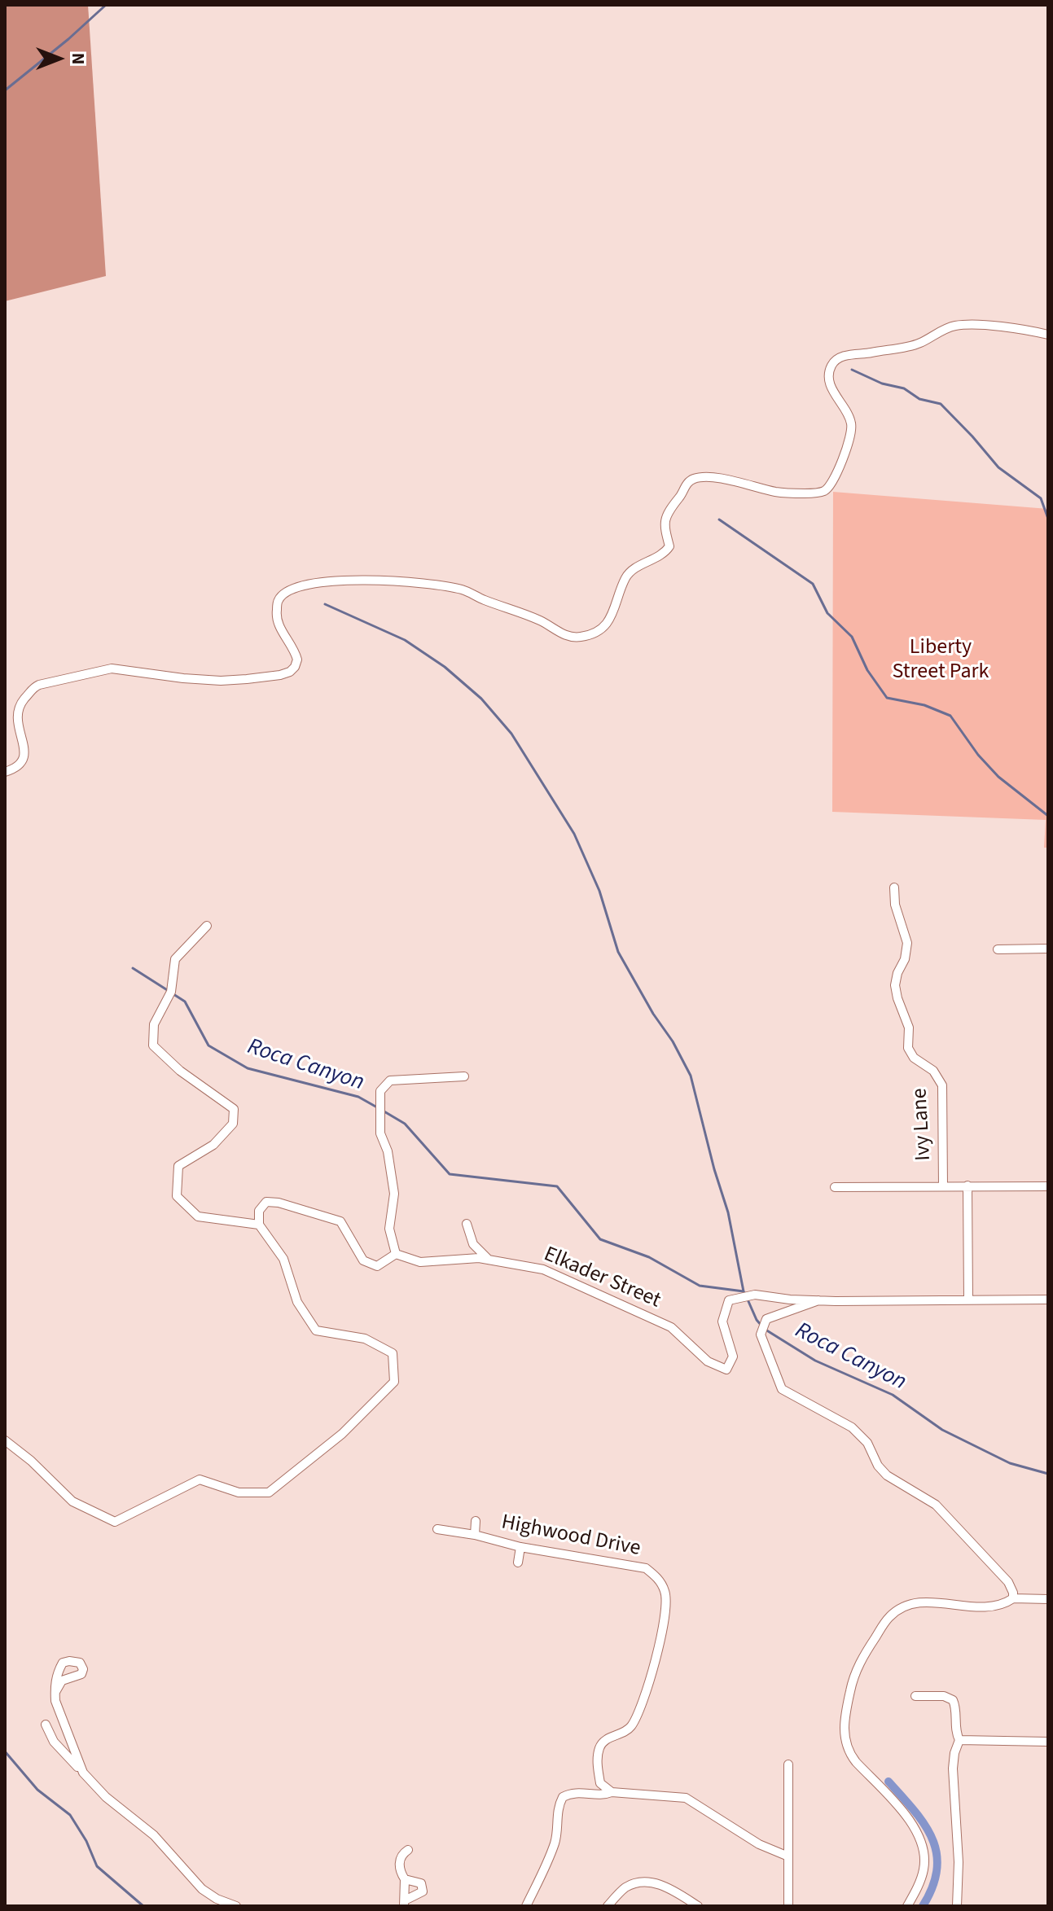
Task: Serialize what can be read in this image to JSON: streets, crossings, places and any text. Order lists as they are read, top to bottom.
{
  "streets": {
    "street": ["Ivy Lane", "Elkader Street", "Highwood Drive"]
  },
  "water": ["Roca Canyon"],
  "parks": ["Liberty Street Park"],
  "north": "right"
}
